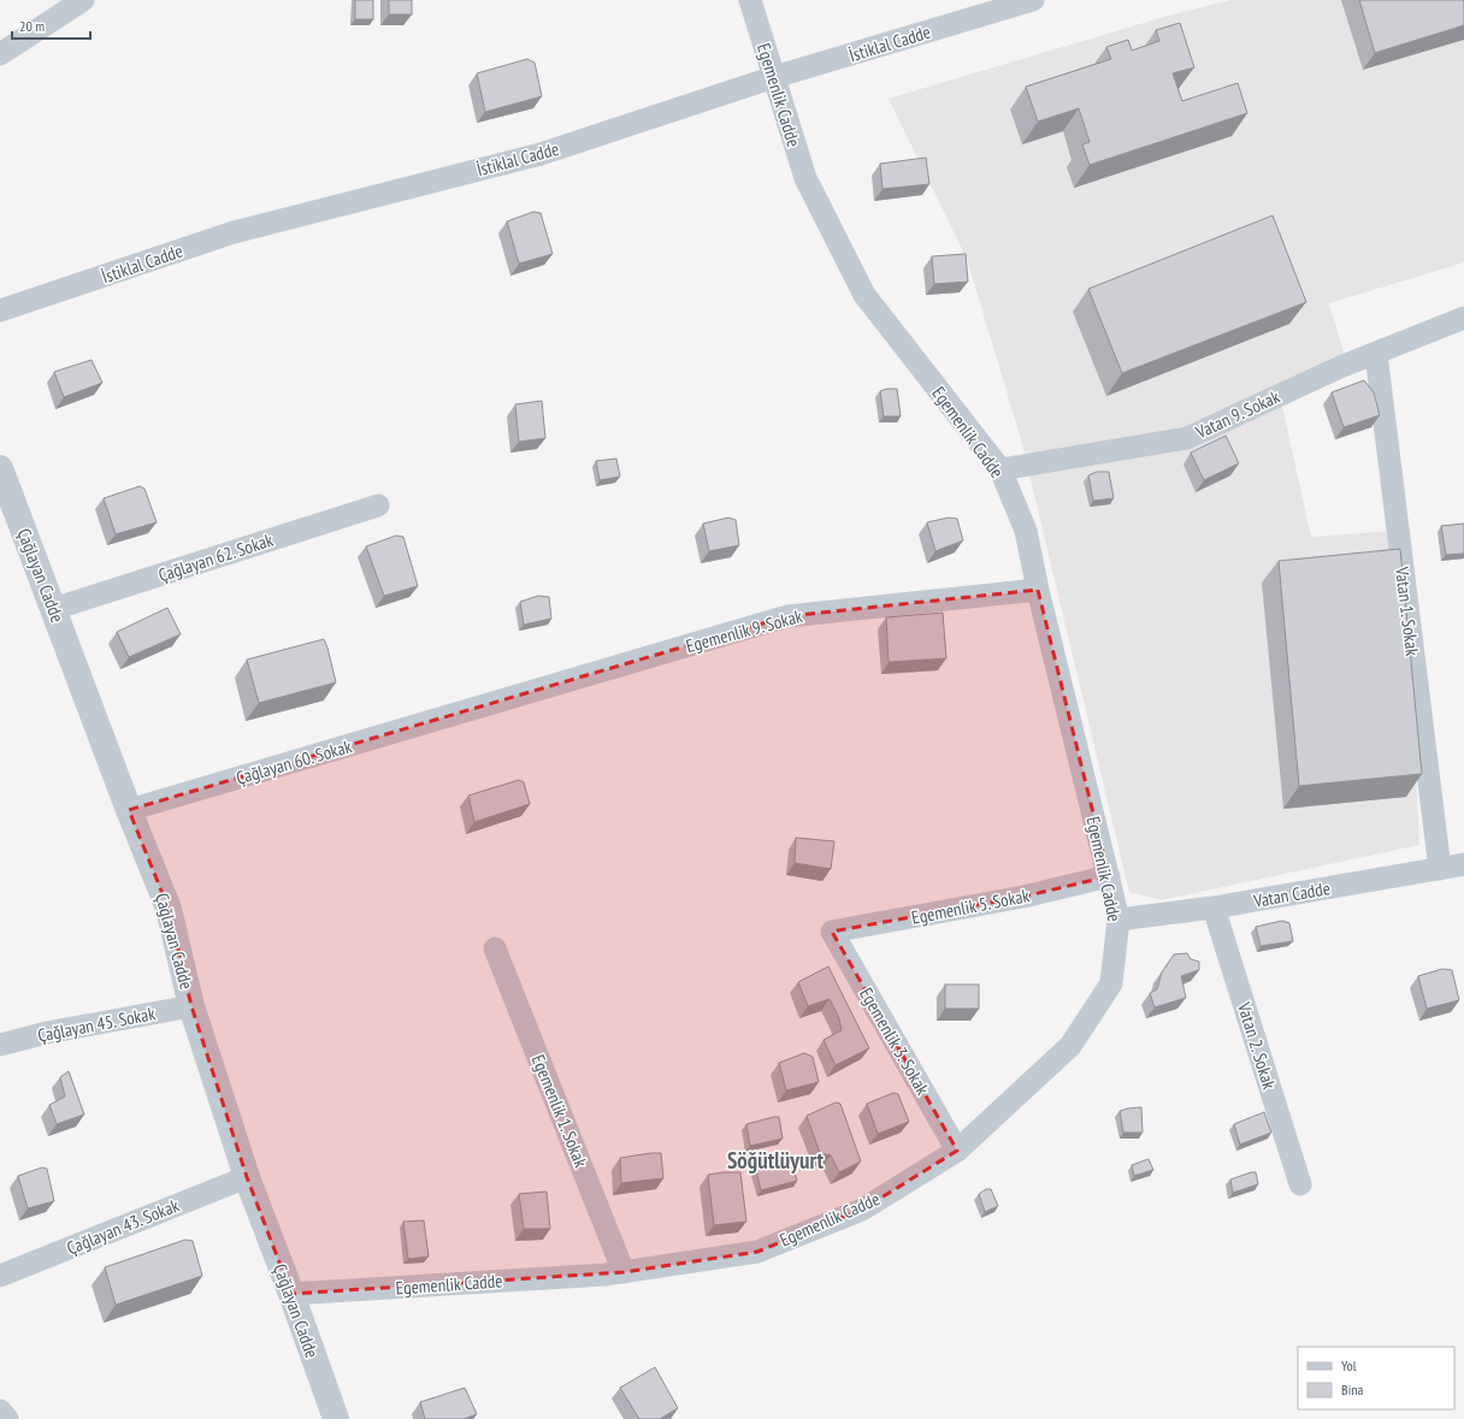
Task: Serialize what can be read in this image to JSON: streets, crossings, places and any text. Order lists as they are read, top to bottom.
{
  "streets": {
    "street": [
      "İstiklal Cadde",
      "Egemenlik Cadde",
      "Vatan 9. Sokak",
      "Çağlayan 62. Sokak",
      "Çağlayan Cadde",
      "Vatan 1. Sokak",
      "Egemenlik 9. Sokak",
      "Çağlayan 60. Sokak",
      "Vatan Cadde",
      "Egemenlik 5. Sokak",
      "Çağlayan 45. Sokak",
      "Egemenlik 3. Sokak",
      "Vatan 2. Sokak",
      "Egemenlik 1. Sokak",
      "Çağlayan 43. Sokak"
    ]
  },
  "crossings": [
    ["İstiklal Cadde", "Egemenlik Cadde"],
    ["Egemenlik Cadde", "Vatan 9. Sokak"],
    ["Egemenlik Cadde", "Çağlayan Cadde"],
    ["Egemenlik Cadde", "Egemenlik 9. Sokak"],
    ["Egemenlik Cadde", "Vatan Cadde"],
    ["Egemenlik Cadde", "Egemenlik 5. Sokak"],
    ["Egemenlik Cadde", "Egemenlik 3. Sokak"],
    ["Egemenlik Cadde", "Egemenlik 1. Sokak"],
    ["Vatan 9. Sokak", "Vatan 1. Sokak"],
    ["Çağlayan 62. Sokak", "Çağlayan Cadde"],
    ["Çağlayan Cadde", "Çağlayan 60. Sokak"],
    ["Çağlayan Cadde", "Çağlayan 45. Sokak"],
    ["Çağlayan Cadde", "Çağlayan 43. Sokak"],
    ["Vatan 1. Sokak", "Vatan Cadde"],
    ["Egemenlik 9. Sokak", "Çağlayan 60. Sokak"],
    ["Vatan Cadde", "Vatan 2. Sokak"],
    ["Egemenlik 5. Sokak", "Egemenlik 3. Sokak"]
  ],
  "districts": ["Söğütlüyurt"],
  "legend": ["Yol", "Bina"],
  "scale_bar": "20 m"
}
